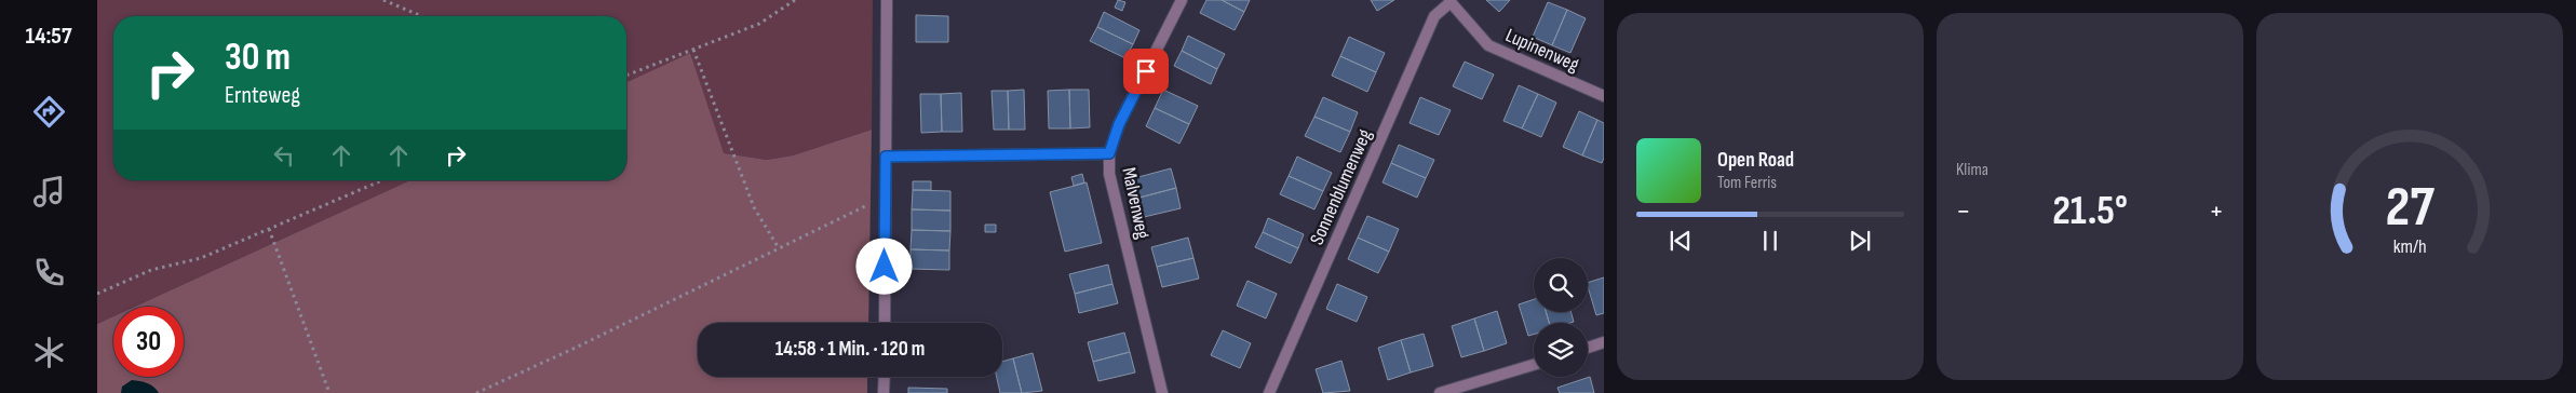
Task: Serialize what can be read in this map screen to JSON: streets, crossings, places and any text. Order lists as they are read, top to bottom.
{
  "streets": {
    "street": ["Lupinenweg", "Sonnenblumenweg", "Malvenweg"]
  },
  "crossings": [
    ["Lupinenweg", "Sonnenblumenweg"]
  ],
  "page": {
    "tabs": "14:57",
    "tile": "Klima",
    "turn": ["30 m", "Ernteweg"],
    "song": ["Open Road", "Tom Ferris"],
    "heat": ["−", "21.5°", "+"],
    "limit": "30",
    "trip": "14:58 · 1 Min. · 120 m",
    "gauge": ["27", "km/h"]
  }
}
